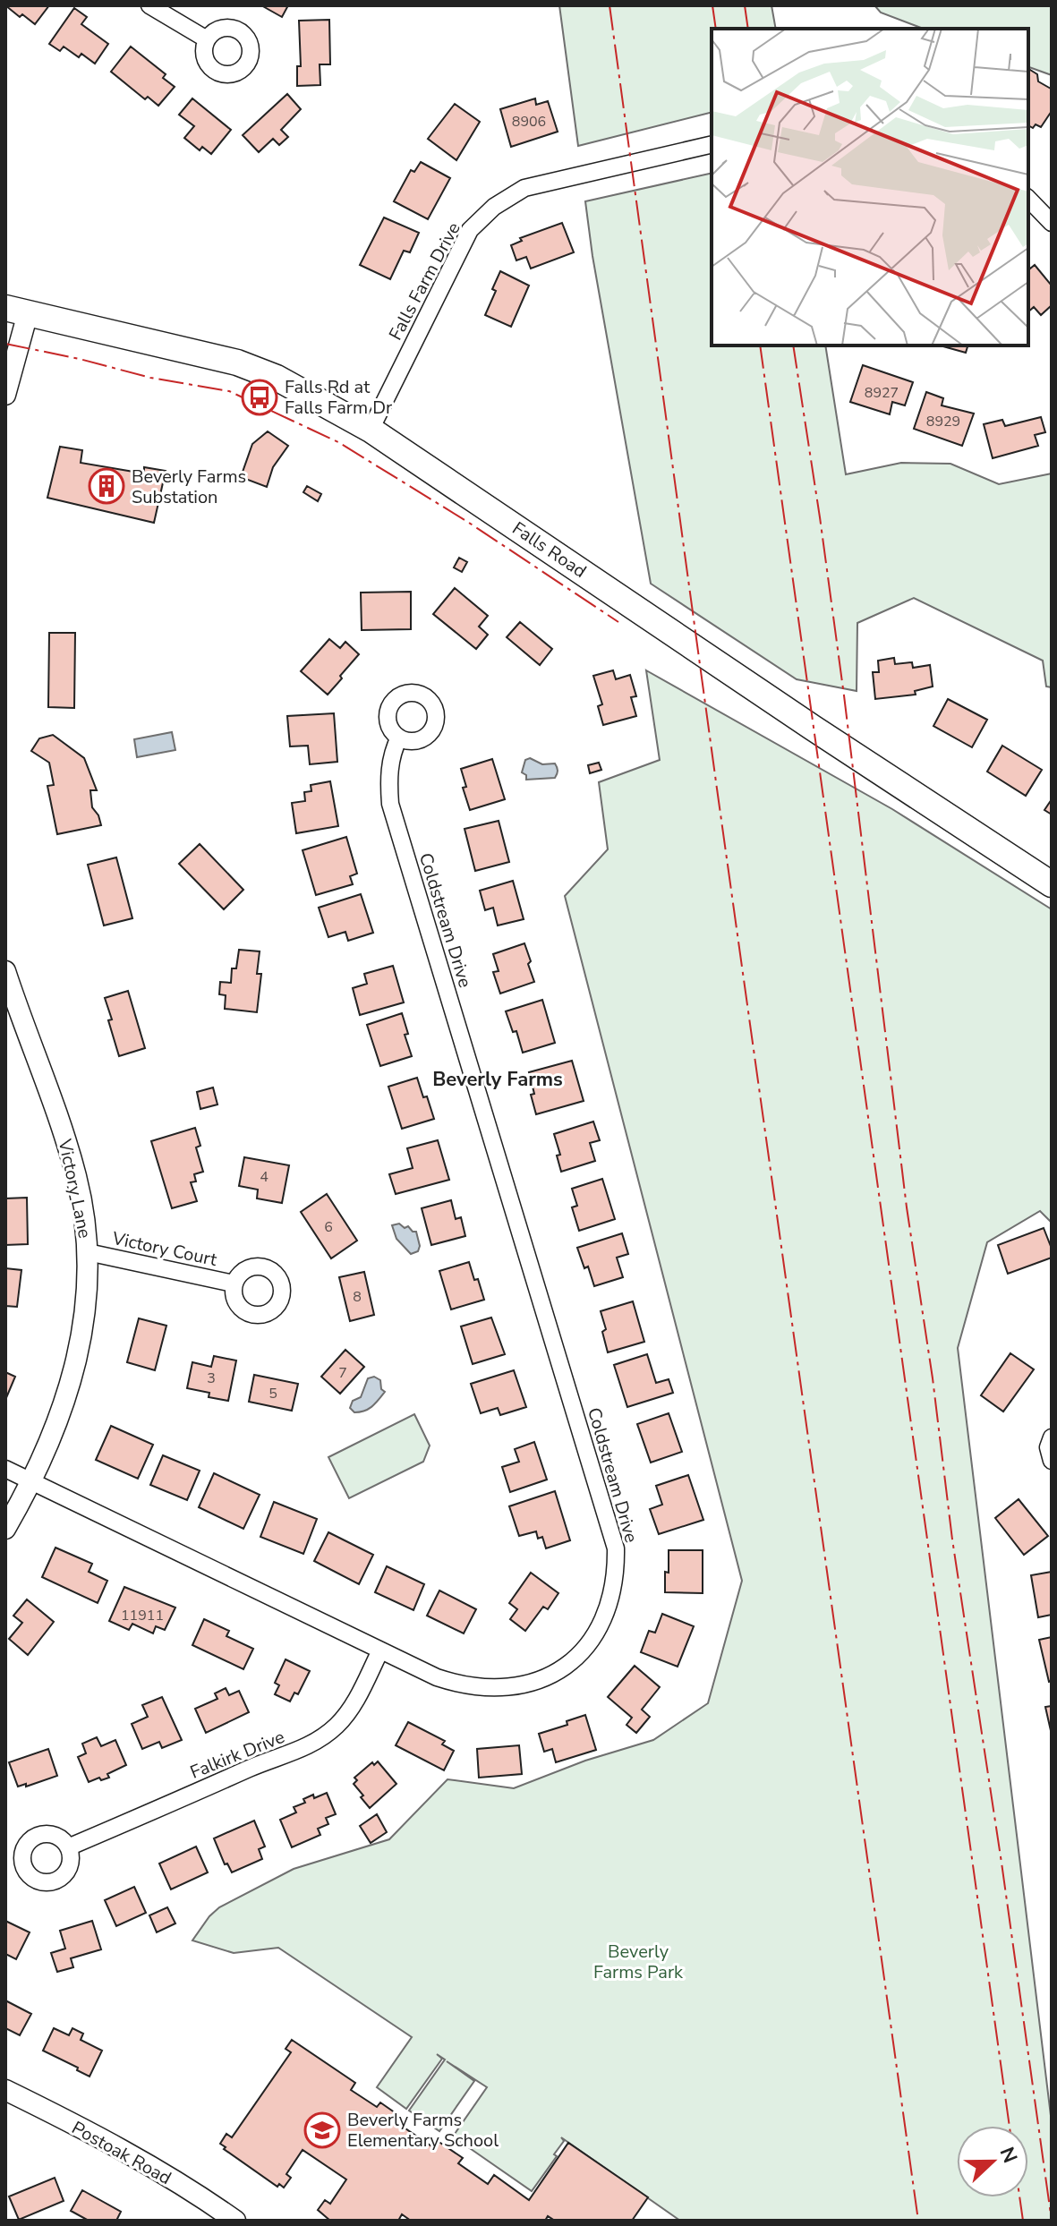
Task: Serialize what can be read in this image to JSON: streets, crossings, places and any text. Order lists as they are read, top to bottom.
{
  "streets": {
    "main road": ["Falls Road"],
    "street": [
      "Falls Farm Drive",
      "Coldstream Drive",
      "Victory Lane",
      "Victory Court",
      "Falkirk Drive",
      "Postoak Road"
    ]
  },
  "crossings": [
    ["Falls Farm Drive", "Falls Road"],
    ["Coldstream Drive", "Victory Lane"],
    ["Coldstream Drive", "Falkirk Drive"],
    ["Victory Lane", "Victory Court"]
  ],
  "districts": ["Beverly Farms"],
  "parks": ["Beverly Farms Park"],
  "places": {
    "bus stop": ["Falls Rd at Falls Farm Dr"],
    "building": ["Beverly Farms Substation"],
    "school or university": ["Beverly Farms Elementary School"]
  },
  "house_numbers": [
    "8906",
    "8927",
    "8929",
    "4",
    "6",
    "8",
    "7",
    "3",
    "5",
    "11911"
  ],
  "north": "right"
}
